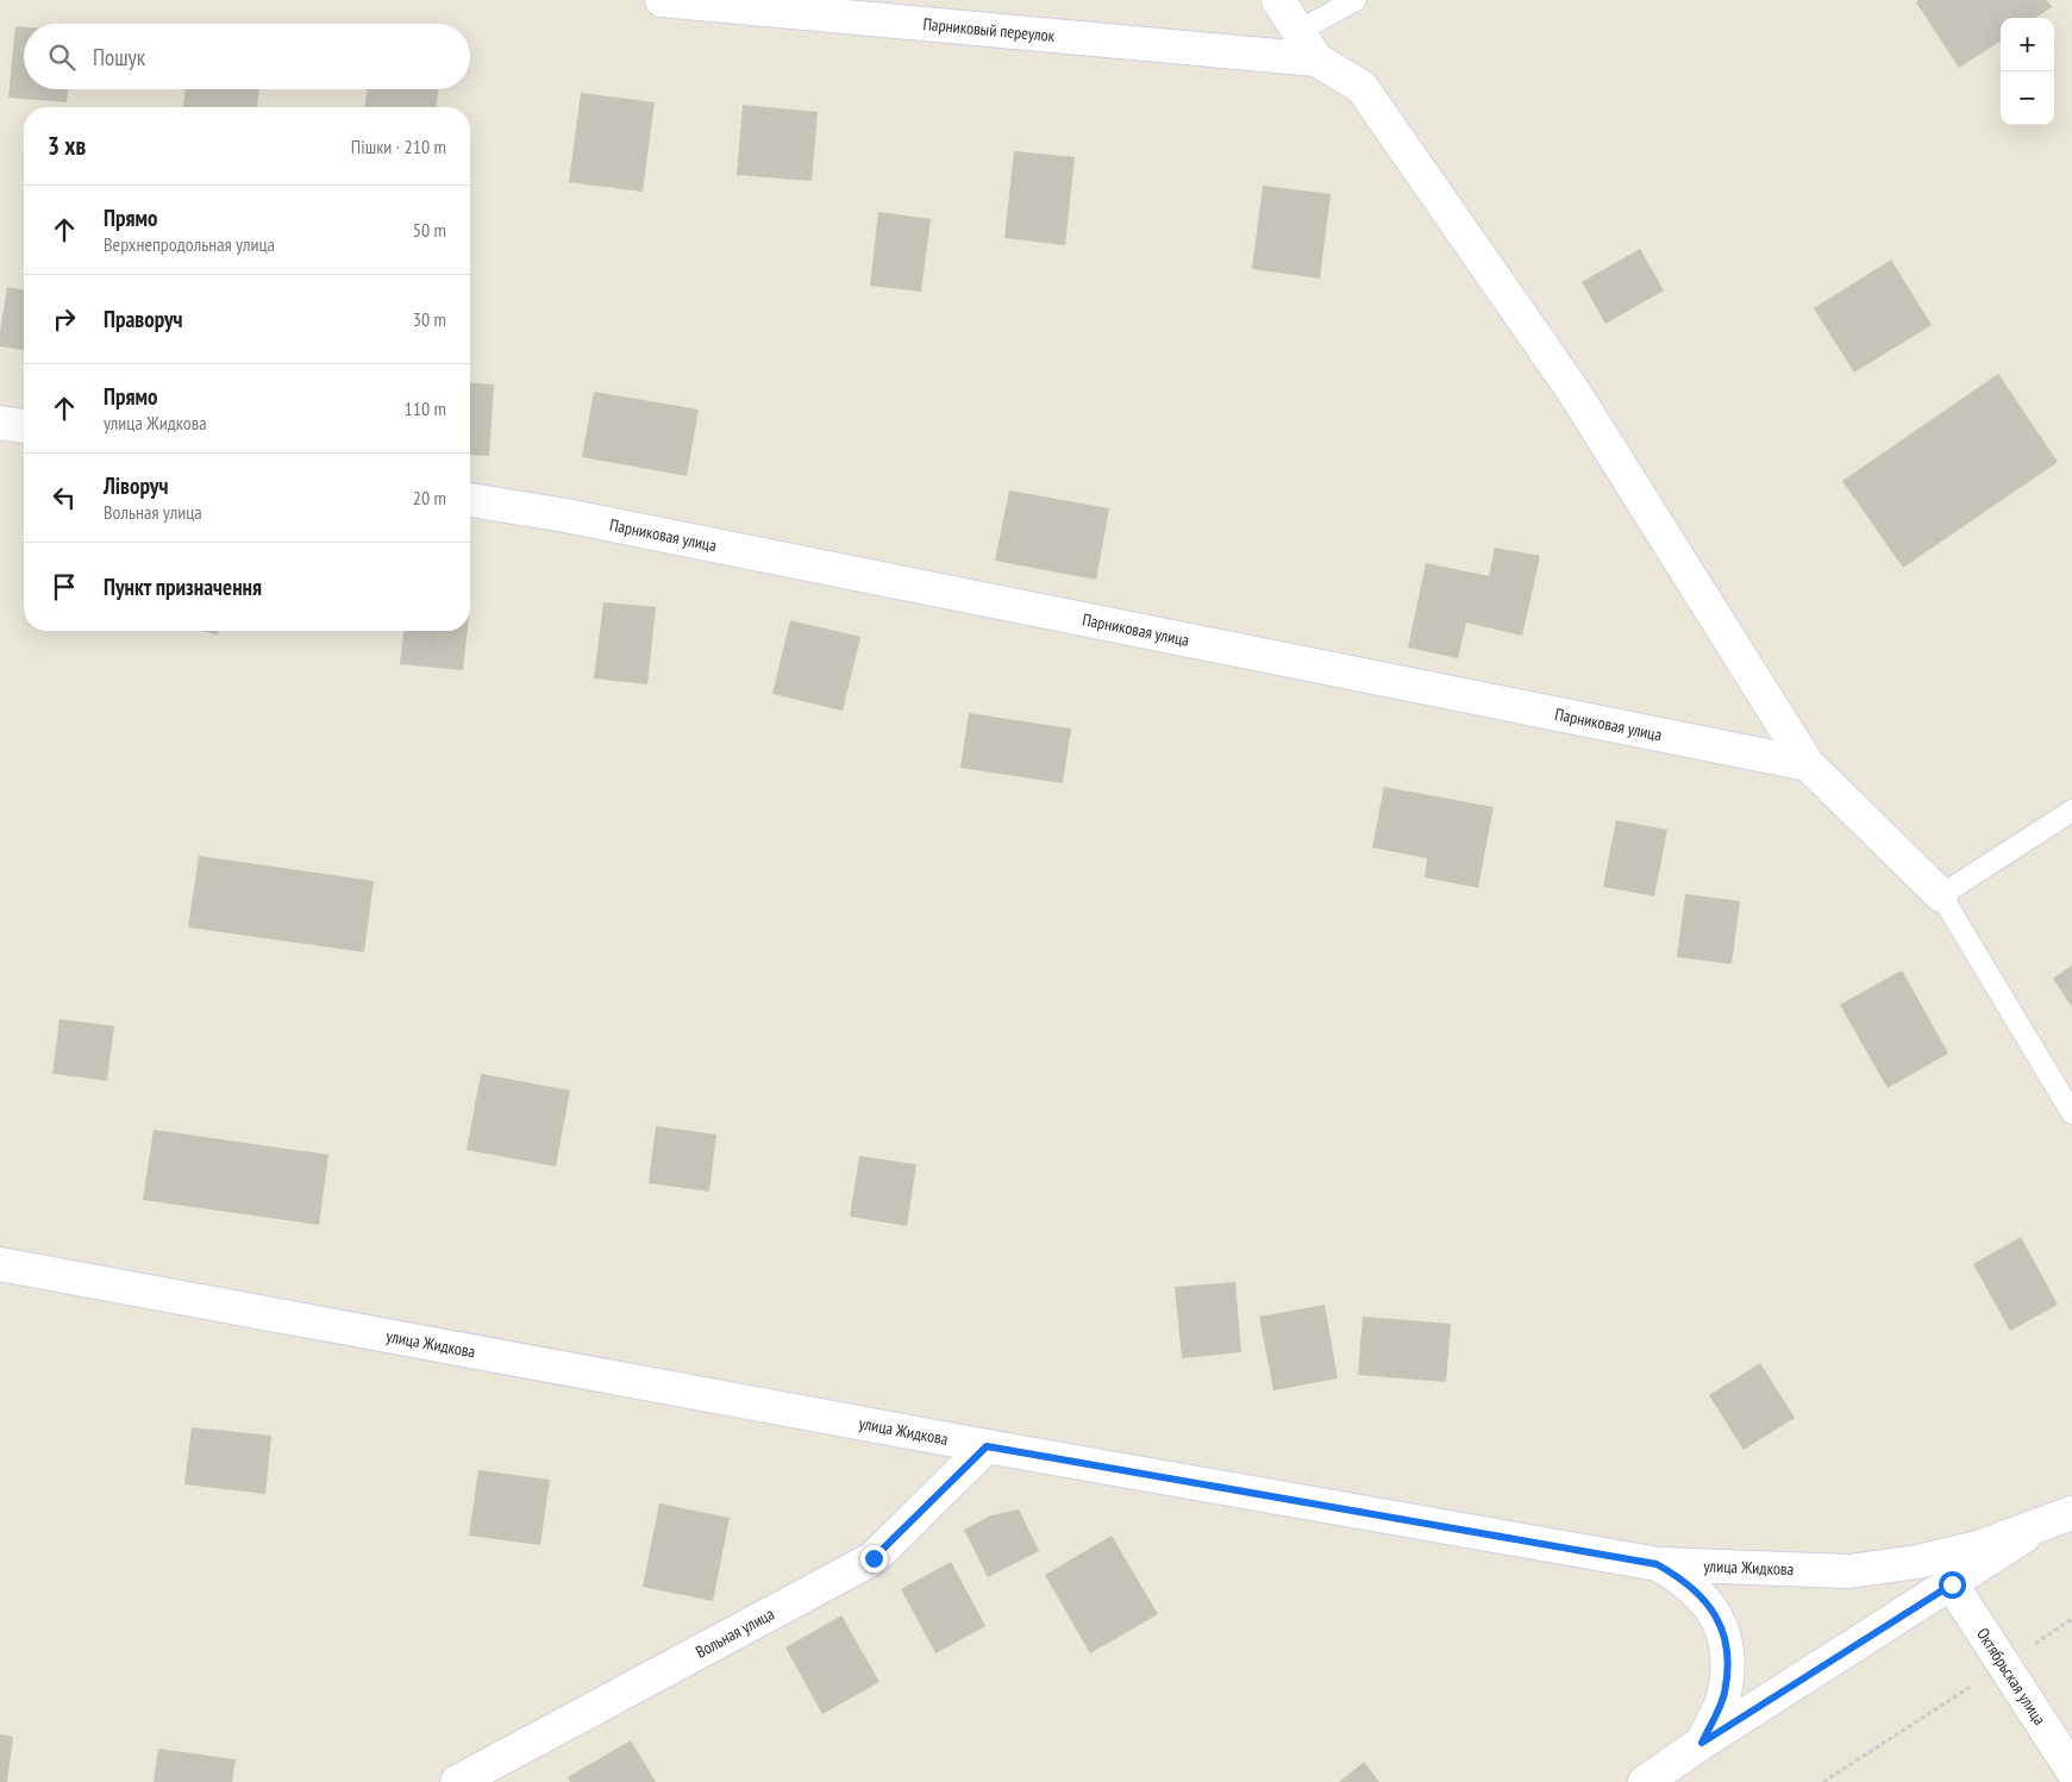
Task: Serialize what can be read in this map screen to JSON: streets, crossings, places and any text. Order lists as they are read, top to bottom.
{
  "streets": {
    "street": [
      "Парниковый переулок",
      "Парниковая улица",
      "улица Жидкова",
      "Вольная улица",
      "Октябрьская улица"
    ]
  },
  "crossings": [
    ["улица Жидкова", "Вольная улица"]
  ],
  "page": {
    "map_buttons": ["+", "−"],
    "search": "Пошук",
    "heading": ["3 хв", "Пішки · 210 m"],
    "list": [
      ["Прямо", "Верхнепродольная улица", "50 m"],
      ["Праворуч", "30 m"],
      ["Прямо", "улица Жидкова", "110 m"],
      ["Ліворуч", "Вольная улица", "20 m"],
      "Пункт призначення"
    ]
  }
}
